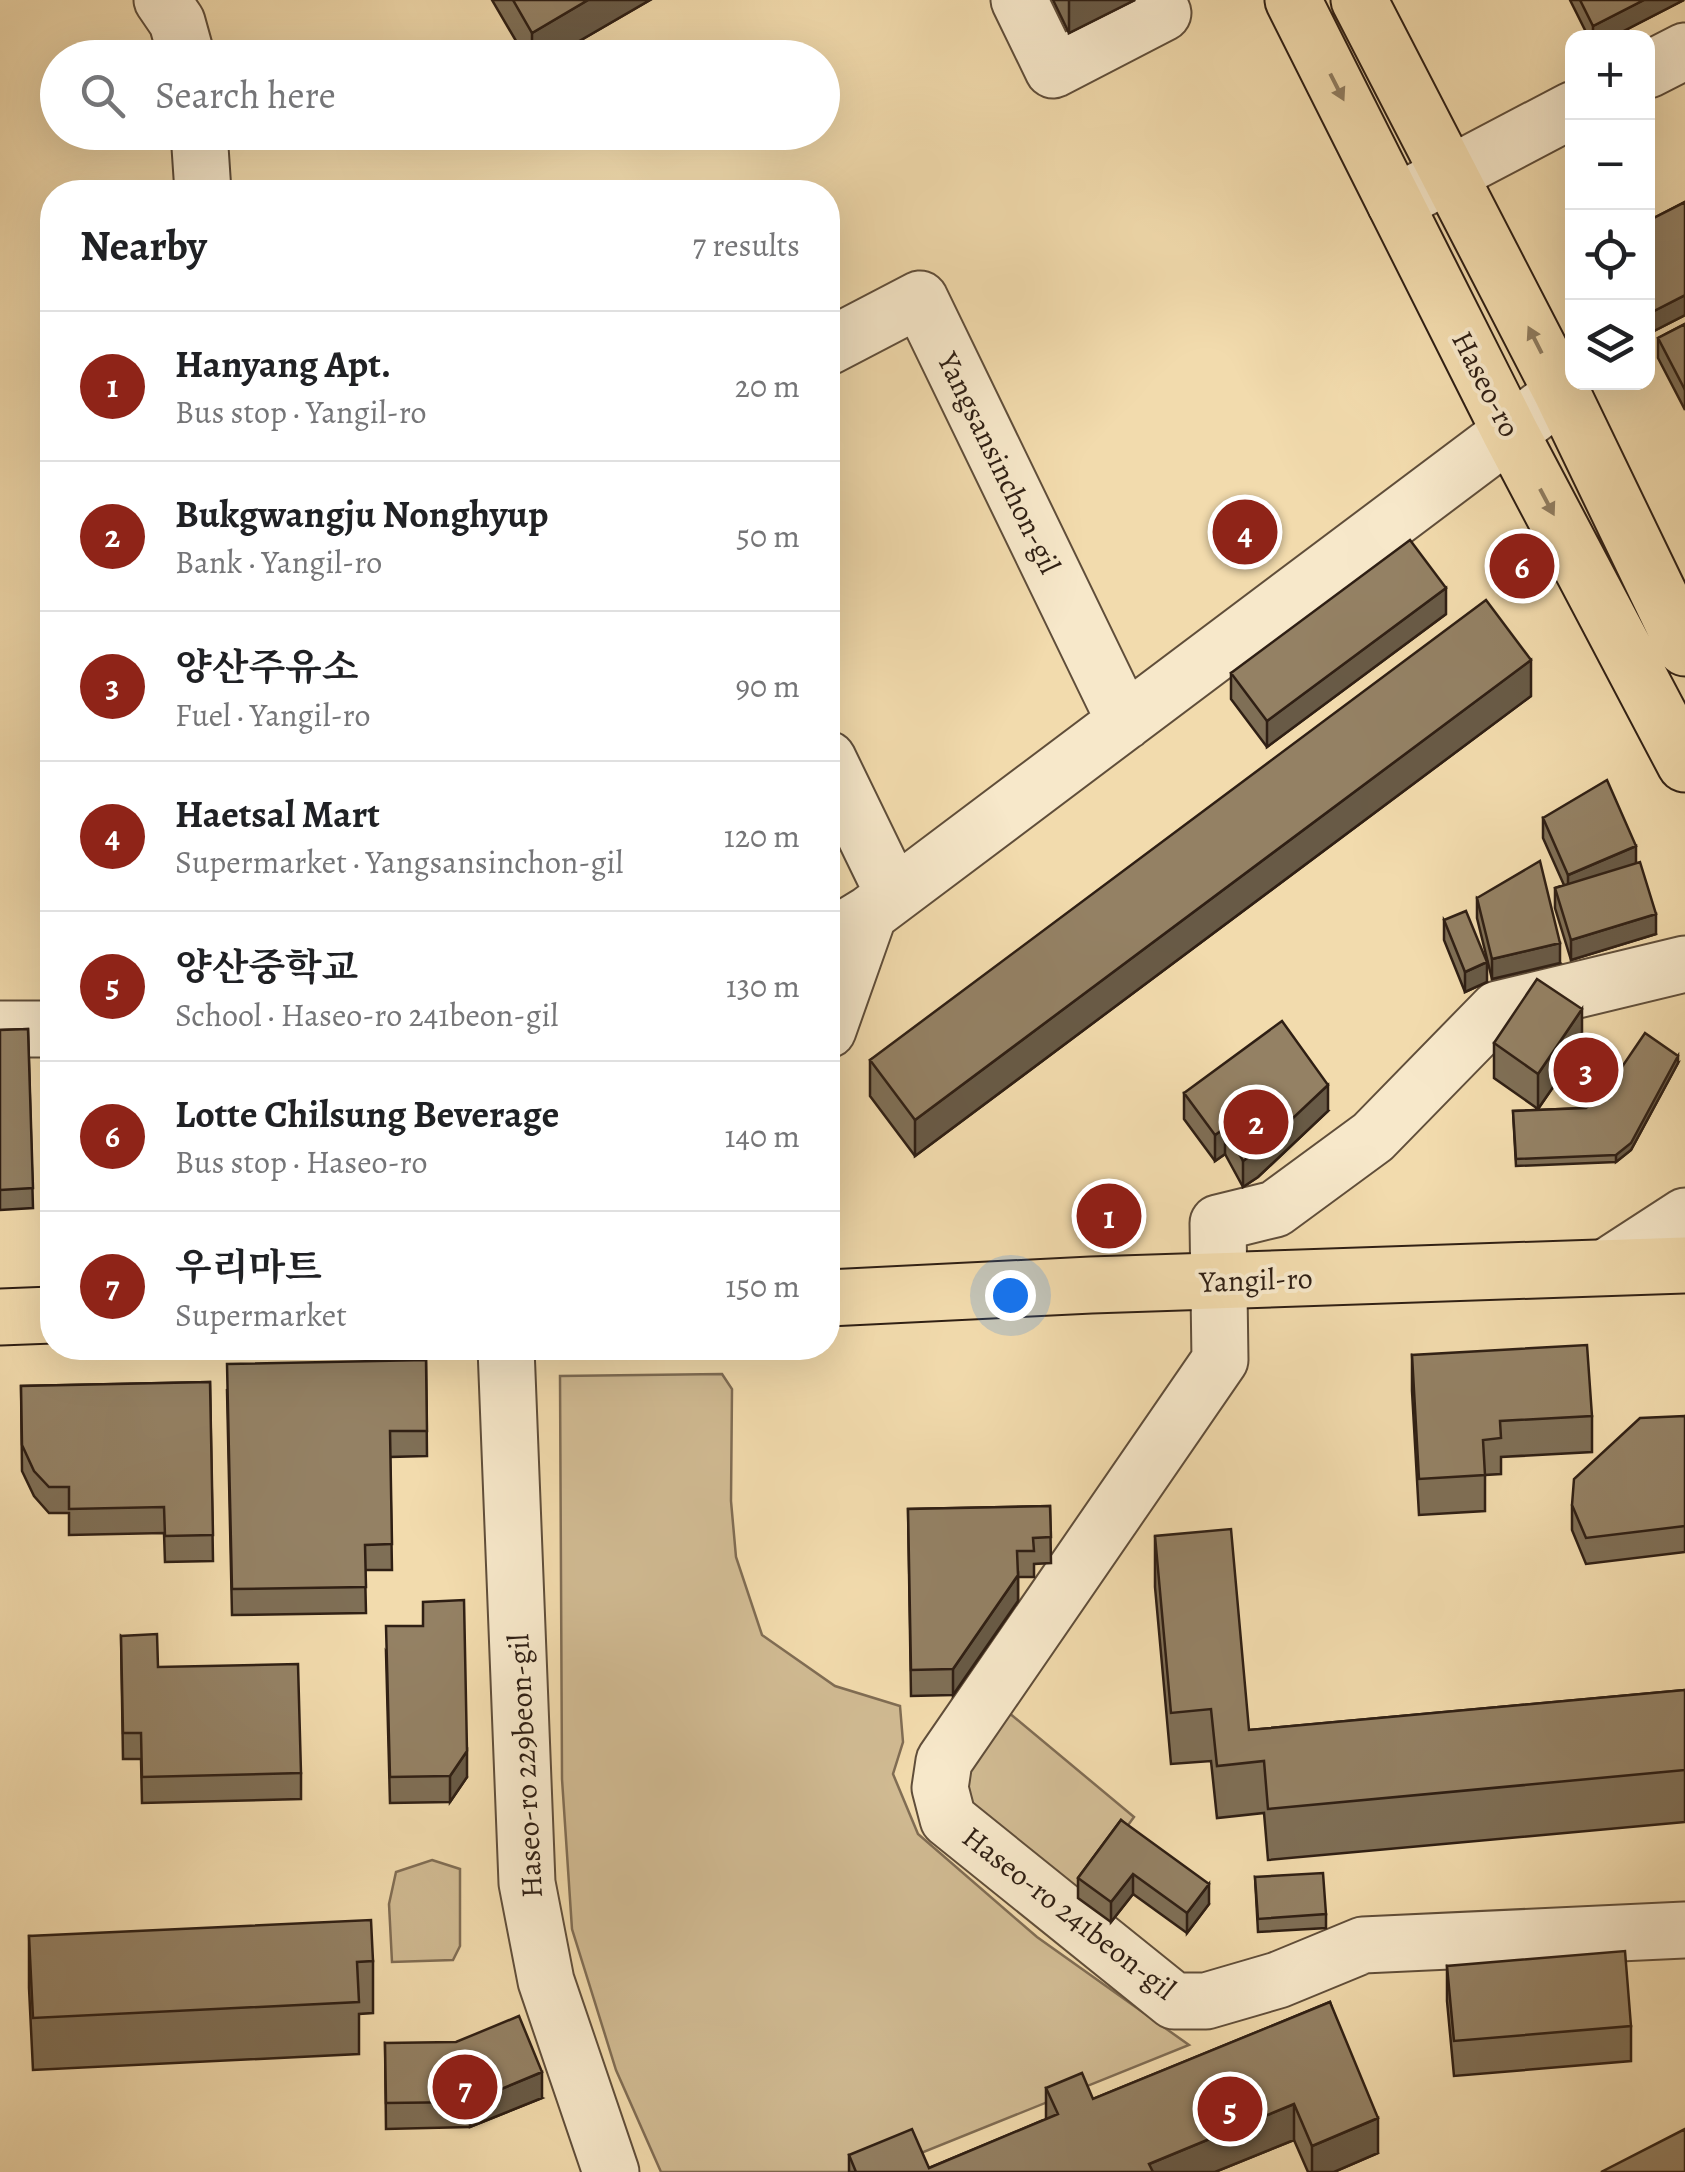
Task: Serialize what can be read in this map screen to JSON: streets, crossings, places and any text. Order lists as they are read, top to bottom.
{
  "streets": {
    "main road": ["Haseo-ro", "Yangil-ro"],
    "street": ["Yangsansinchon-gil", "Haseo-ro 229beon-gil", "Haseo-ro 241beon-gil"]
  },
  "crossings": [
    ["Yangil-ro", "Haseo-ro 241beon-gil"]
  ],
  "page": {
    "map_buttons": ["+", "−"],
    "search": "Search here",
    "heading": ["Nearby", "7 results"],
    "list": [
      {
        "mark": "1",
        "name": "Hanyang Apt.",
        "note": "Bus stop · Yangil-ro",
        "value": "20 m"
      },
      {
        "mark": "2",
        "name": "Bukgwangju Nonghyup",
        "note": "Bank · Yangil-ro",
        "value": "50 m"
      },
      {
        "mark": "3",
        "name": "양산주유소",
        "note": "Fuel · Yangil-ro",
        "value": "90 m"
      },
      {
        "mark": "4",
        "name": "Haetsal Mart",
        "note": "Supermarket · Yangsansinchon-gil",
        "value": "120 m"
      },
      {
        "mark": "5",
        "name": "양산중학교",
        "note": "School · Haseo-ro 241beon-gil",
        "value": "130 m"
      },
      {
        "mark": "6",
        "name": "Lotte Chilsung Beverage",
        "note": "Bus stop · Haseo-ro",
        "value": "140 m"
      },
      {
        "mark": "7",
        "name": "우리마트",
        "note": "Supermarket",
        "value": "150 m"
      }
    ],
    "pins": [
      "4",
      "6",
      "3",
      "2",
      "1",
      "7",
      "5"
    ]
  }
}
